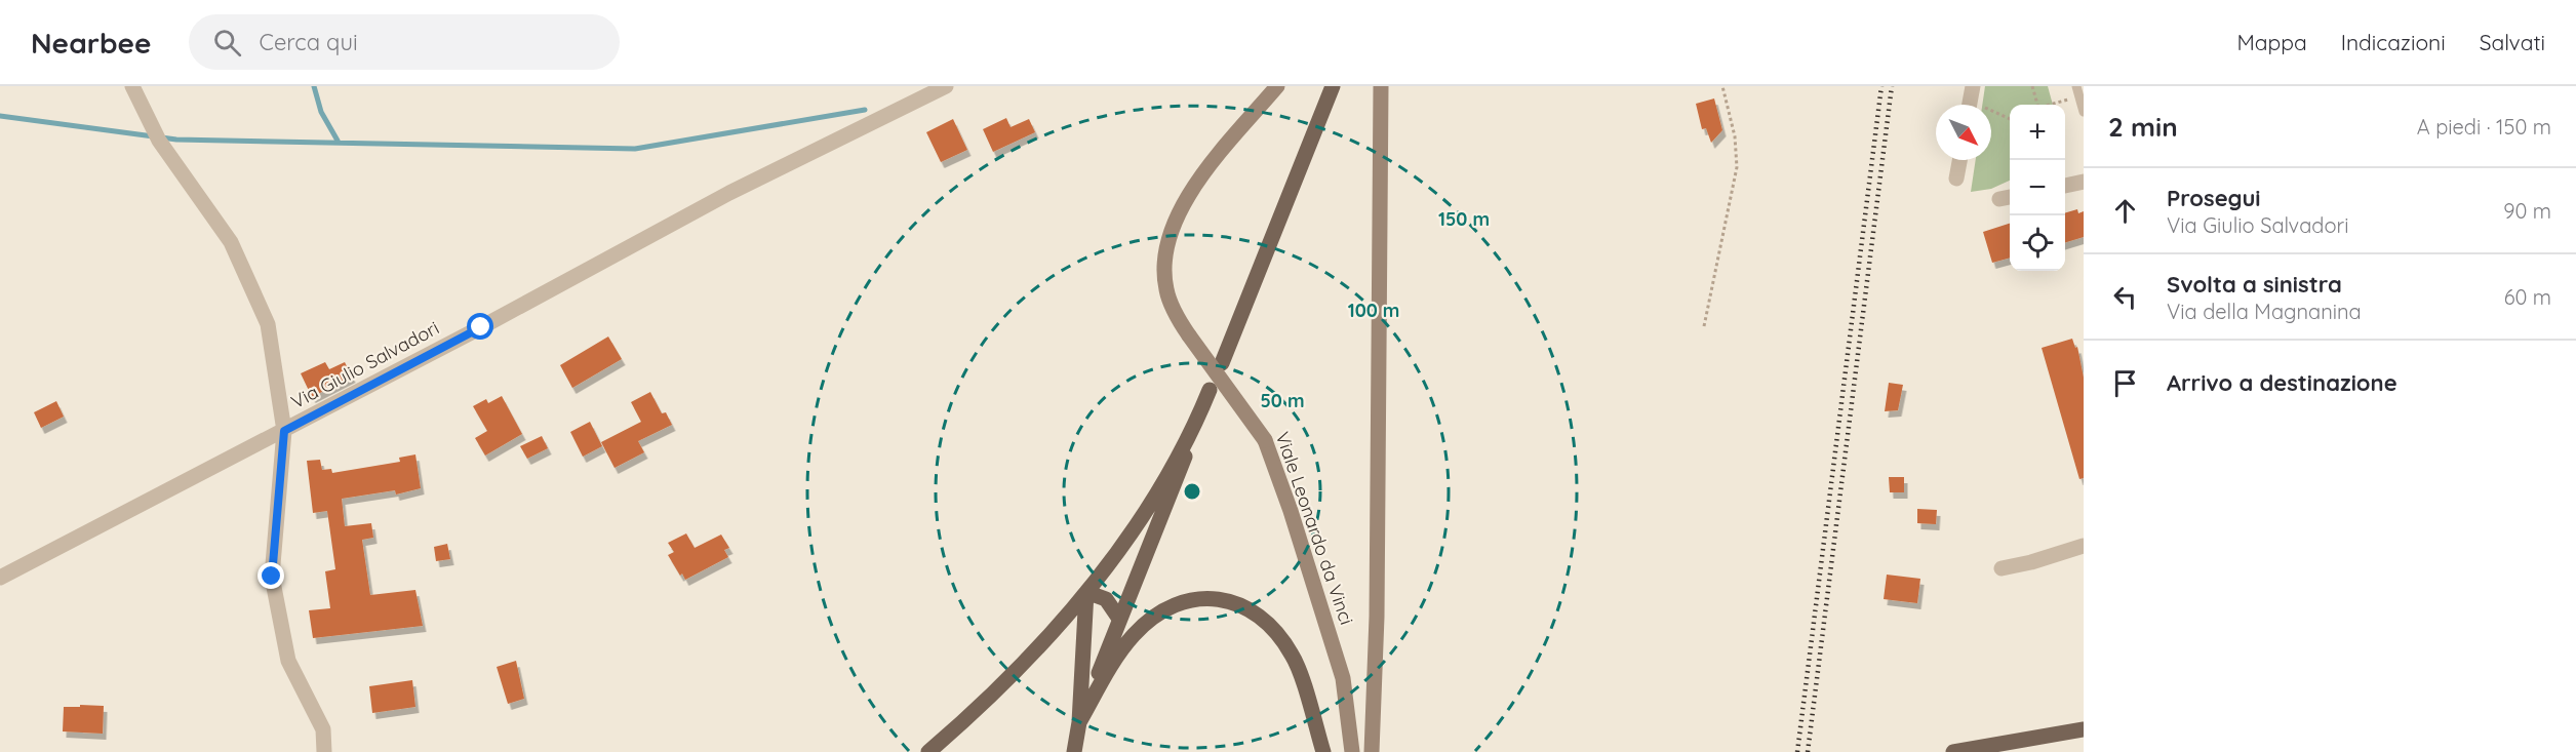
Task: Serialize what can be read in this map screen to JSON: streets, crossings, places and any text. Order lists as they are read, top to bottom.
{
  "streets": {
    "main road": ["Viale Leonardo da Vinci"],
    "street": ["Via Giulio Salvadori"]
  },
  "north": "bottom right",
  "page": {
    "header": "Nearbee",
    "search": "Cerca qui",
    "nav": ["Mappa", "Indicazioni", "Salvati"],
    "heading": ["2 min", "A piedi · 150 m"],
    "map_buttons": ["+", "−"],
    "list": [
      ["Prosegui", "Via Giulio Salvadori", "90 m"],
      ["Svolta a sinistra", "Via della Magnanina", "60 m"],
      "Arrivo a destinazione"
    ]
  },
  "rings": ["150 m", "100 m", "50 m"]
}
